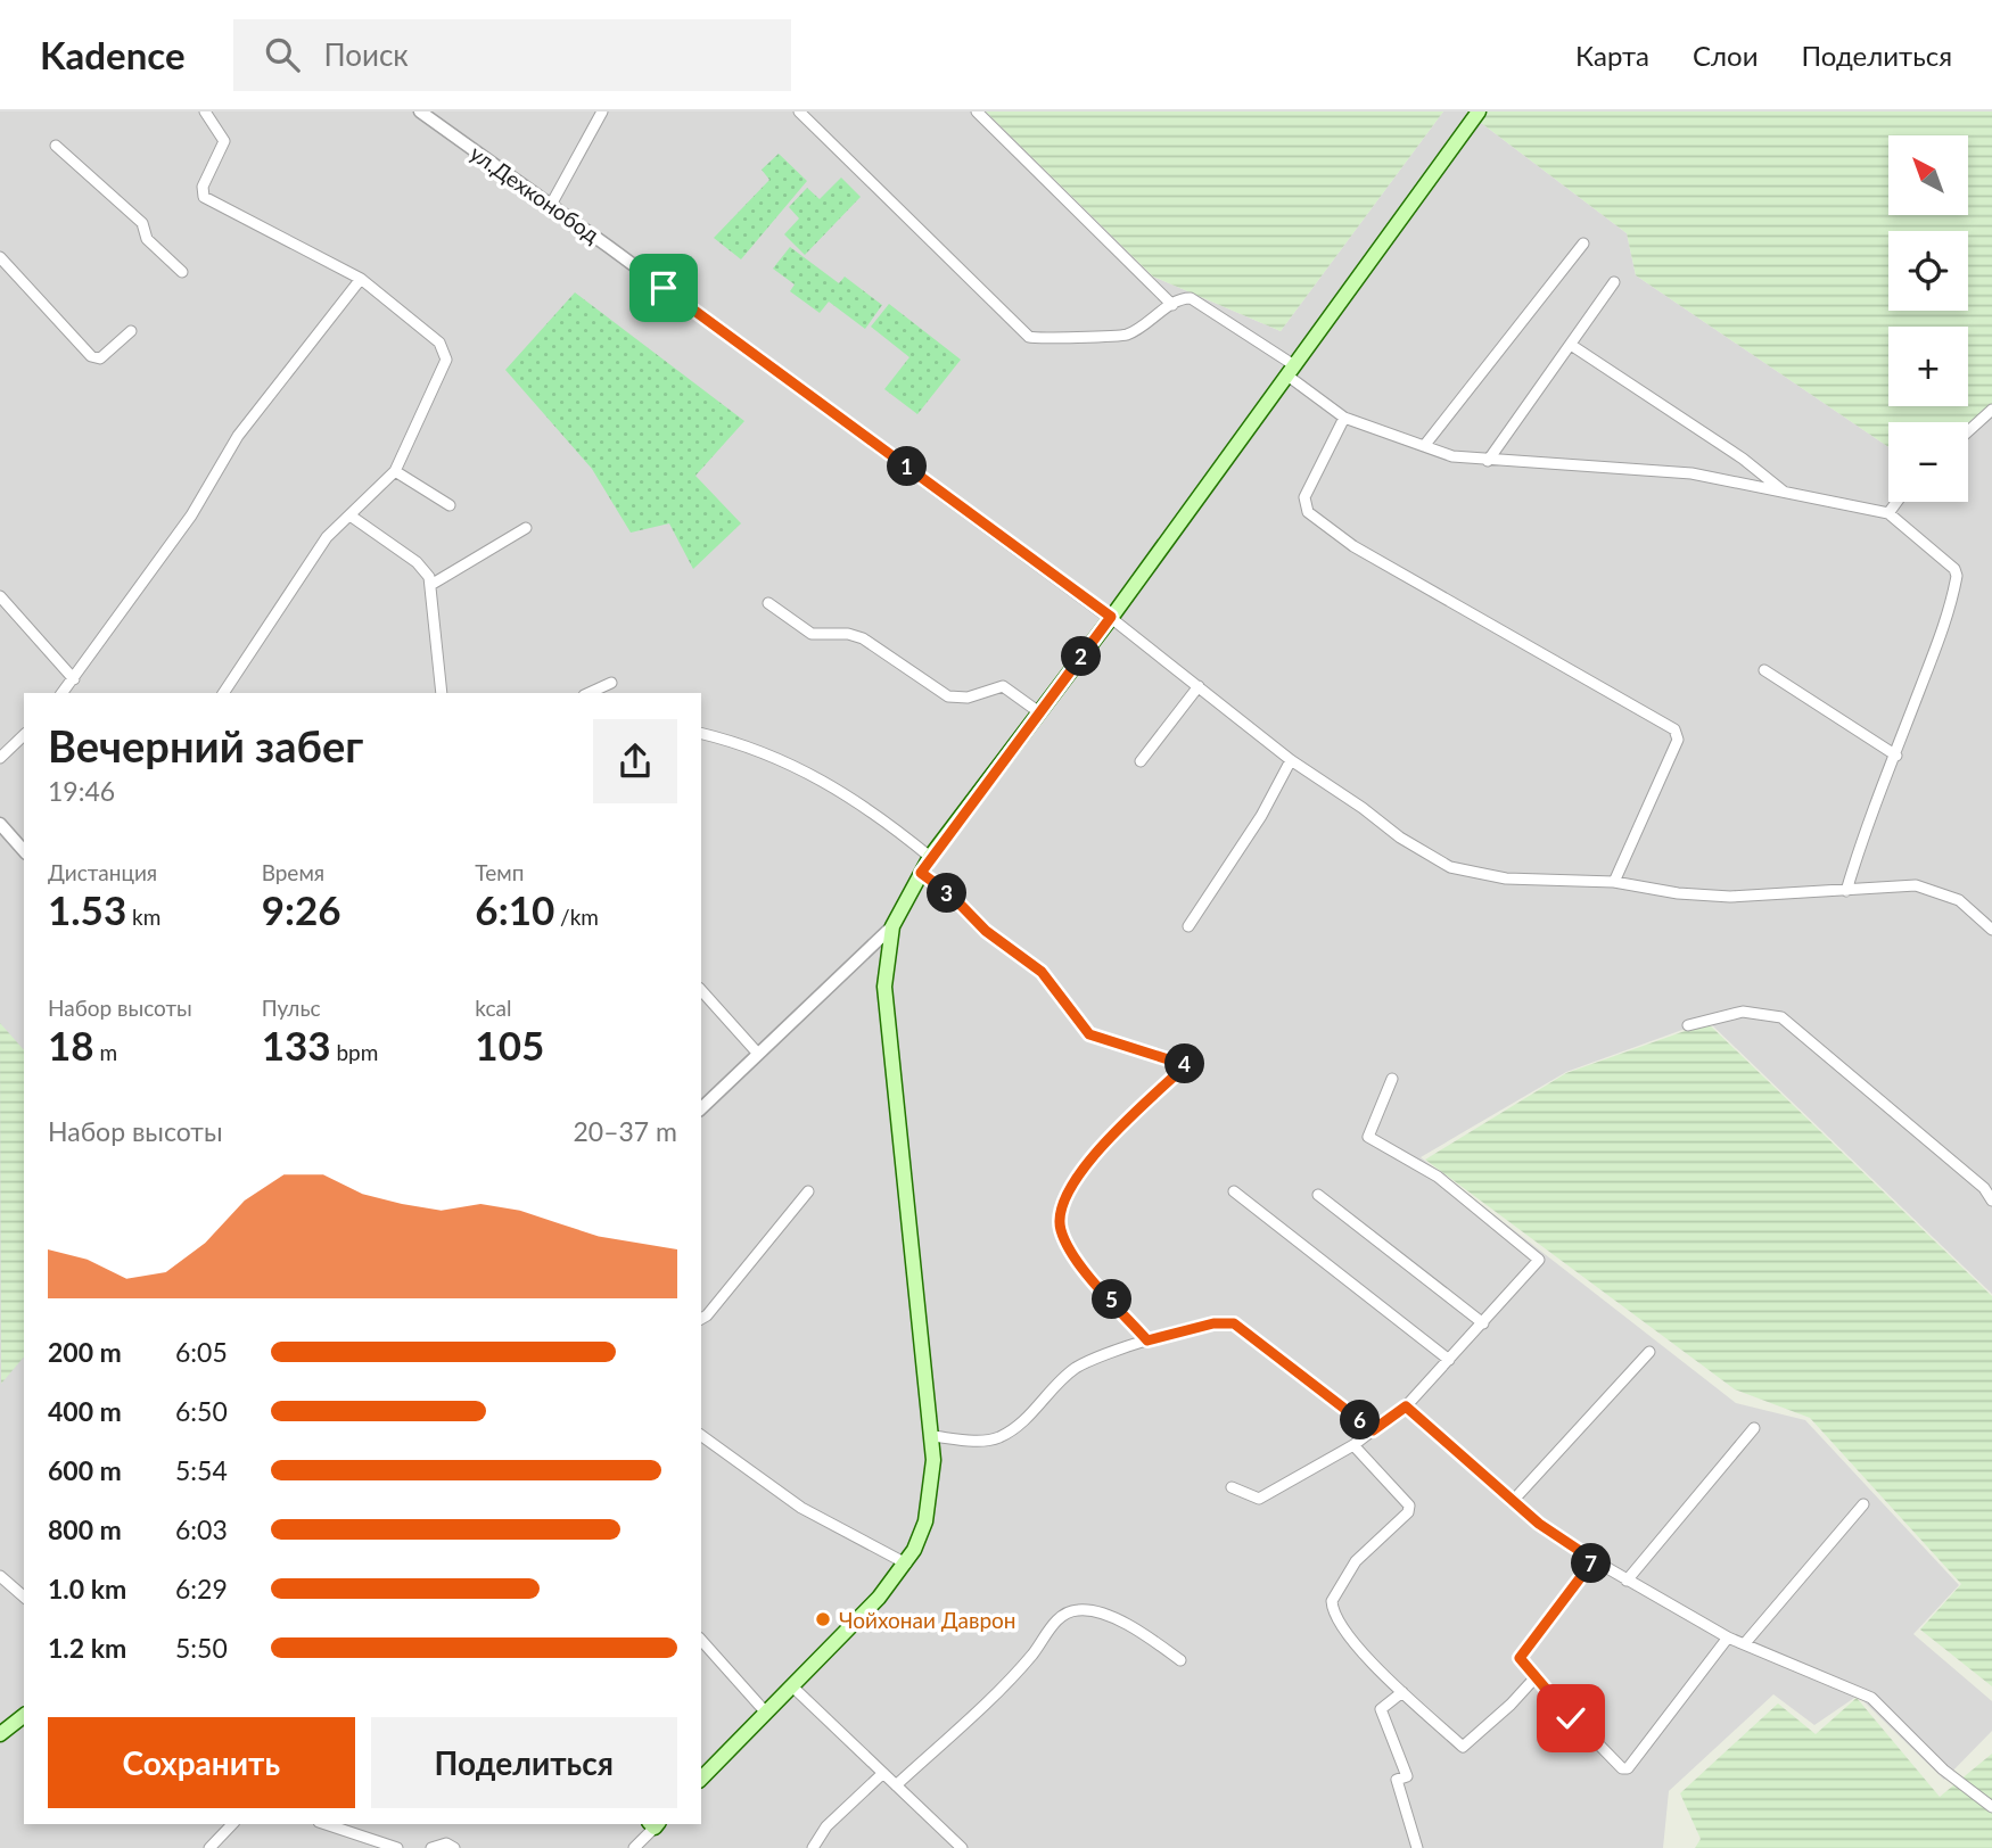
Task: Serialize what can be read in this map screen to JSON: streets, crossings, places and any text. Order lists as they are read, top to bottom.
{
  "streets": {
    "street": ["ул.Дехконобод"]
  },
  "places": ["Чойхонаи Даврон"],
  "north": "top left",
  "page": {
    "header": "Kadence",
    "search": "Поиск",
    "nav": ["Карта", "Слои", "Поделиться"],
    "map_buttons": ["+", "−"],
    "pins": [
      "1",
      "2",
      "3",
      "4",
      "5",
      "6",
      "7"
    ],
    "heading": ["Вечерний забег", "19:46"],
    "stats": [
      ["Дистанция", "1.53 km"],
      ["Время", "9:26"],
      ["Темп", "6:10 /km"],
      ["Набор высоты", "18 m"],
      ["Пульс", "133 bpm"],
      ["kcal", "105"]
    ],
    "chart": ["Набор высоты", "20–37 m"],
    "list": [
      {
        "name": "200 m",
        "note": "6:05"
      },
      {
        "name": "400 m",
        "note": "6:50"
      },
      {
        "name": "600 m",
        "note": "5:54"
      },
      {
        "name": "800 m",
        "note": "6:03"
      },
      {
        "name": "1.0 km",
        "note": "6:29"
      },
      {
        "name": "1.2 km",
        "note": "5:50"
      }
    ],
    "buttons": ["Сохранить", "Поделиться"]
  }
}
